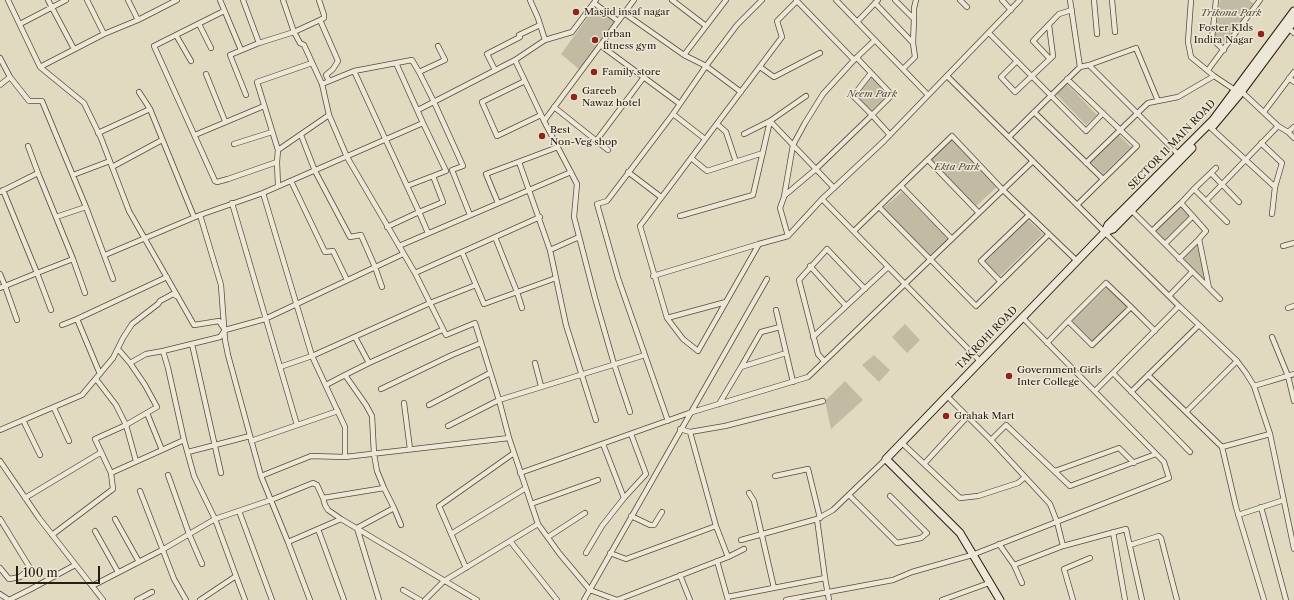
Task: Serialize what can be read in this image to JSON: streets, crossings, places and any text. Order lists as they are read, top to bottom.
{
  "streets": {
    "street": ["SECTOR 11 MAIN ROAD", "TAKROHI ROAD"]
  },
  "crossings": [
    ["SECTOR 11 MAIN ROAD", "TAKROHI ROAD"]
  ],
  "parks": ["Trikona Park", "Neem Park", "Ekta Park"],
  "places": [
    "Masjid insaf nagar",
    "Foster KIds Indira Nagar",
    "urban fitness gym",
    "Family store",
    "Gareeb Nawaz hotel",
    "Best Non-Veg shop",
    "Government Girls Inter College",
    "Grahak Mart"
  ],
  "scale_bar": "100 m"
}
